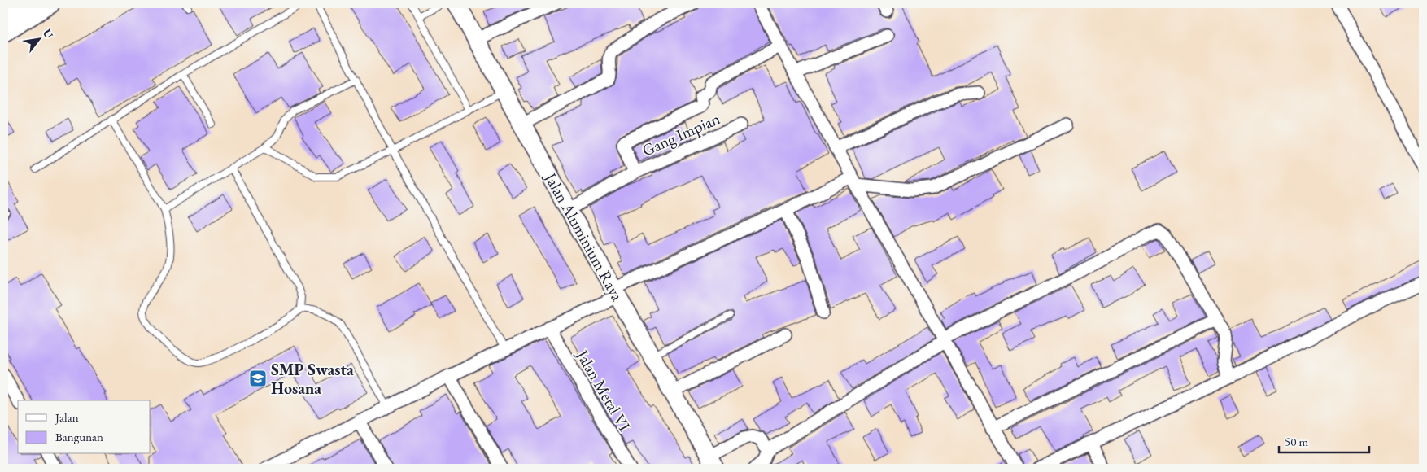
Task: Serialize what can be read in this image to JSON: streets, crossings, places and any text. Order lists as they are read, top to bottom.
{
  "streets": {
    "street": ["Gang Impian", "Jalan Aluminium Raya", "Jalan Metal VI"]
  },
  "crossings": [
    ["Gang Impian", "Jalan Aluminium Raya"]
  ],
  "places": {
    "school or university": ["SMP Swasta Hosana"]
  },
  "legend": ["Jalan", "Bangunan"],
  "scale_bar": "50 m",
  "north": "top right"
}
